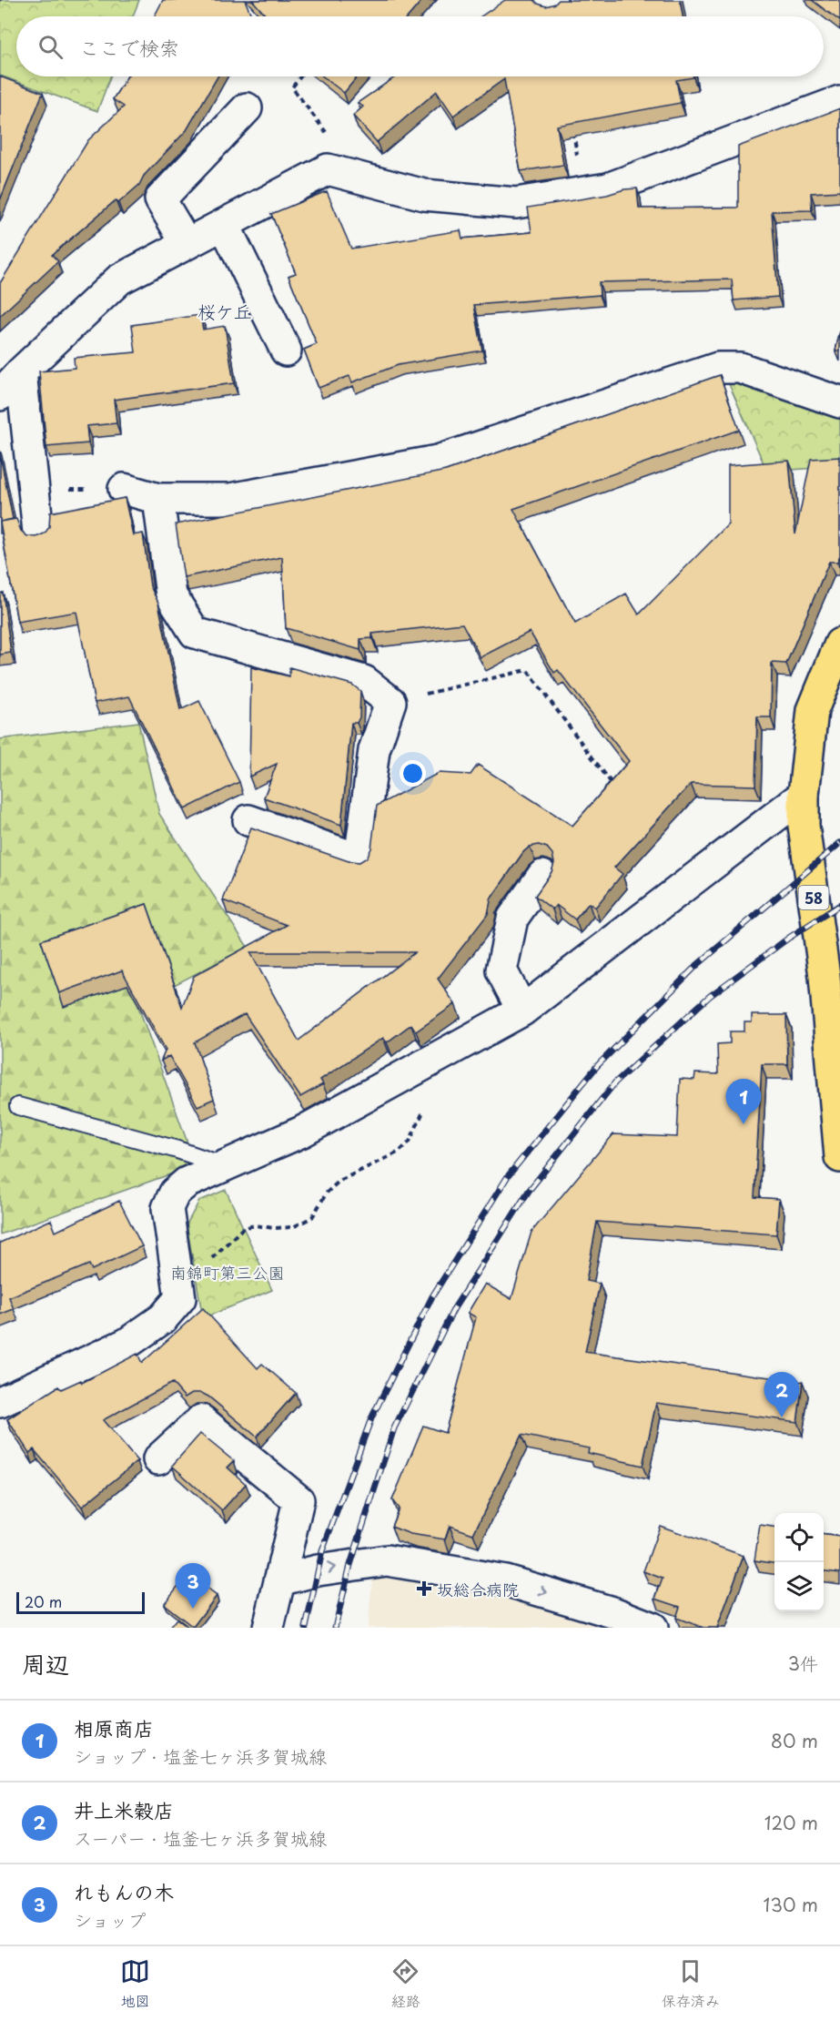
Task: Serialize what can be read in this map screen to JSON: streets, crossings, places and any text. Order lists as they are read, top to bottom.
{
  "streets": {
    "main road": ["58"]
  },
  "districts": ["桜ケ丘"],
  "parks": ["南錦町第三公園"],
  "places": {
    "health": ["坂総合病院"]
  },
  "scale_bar": "20 m",
  "page": {
    "search": "ここで検索",
    "pins": ["1", "2", "3"],
    "scale": "20 m",
    "heading": ["周辺", "3件"],
    "list": [
      {
        "mark": "1",
        "name": "相原商店",
        "note": "ショップ · 塩釜七ヶ浜多賀城線",
        "value": "80 m"
      },
      {
        "mark": "2",
        "name": "井上米穀店",
        "note": "スーパー · 塩釜七ヶ浜多賀城線",
        "value": "120 m"
      },
      {
        "mark": "3",
        "name": "れもんの木",
        "note": "ショップ",
        "value": "130 m"
      }
    ],
    "nav": ["地図", "経路", "保存済み"]
  }
}
